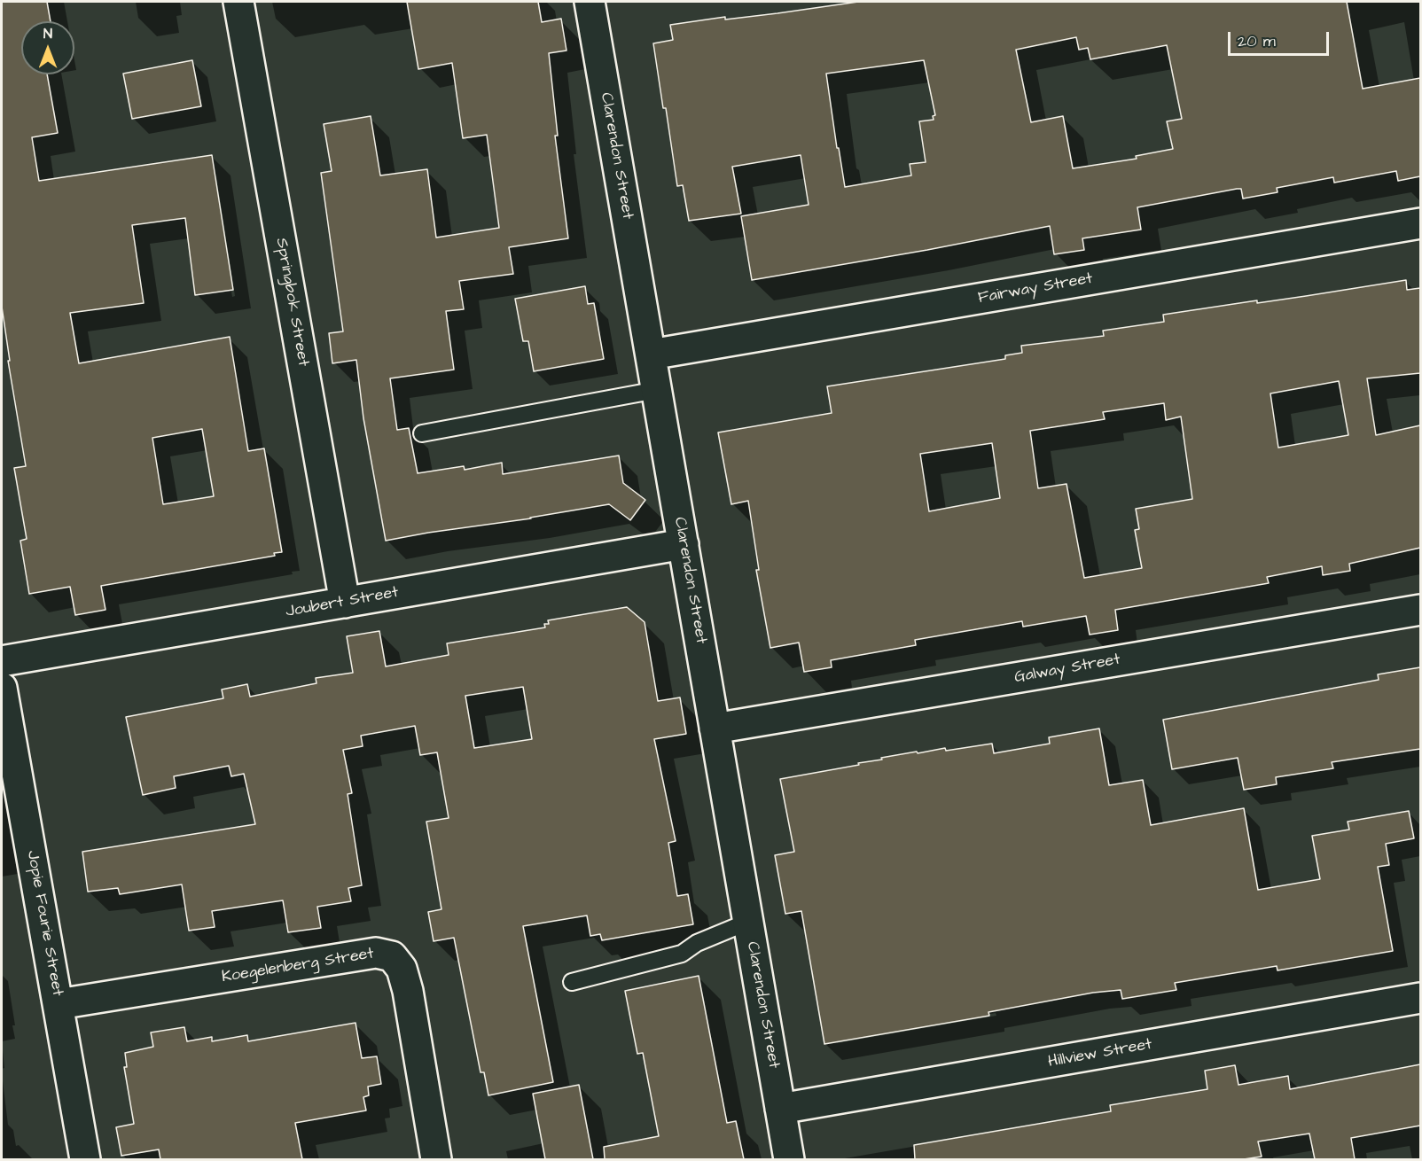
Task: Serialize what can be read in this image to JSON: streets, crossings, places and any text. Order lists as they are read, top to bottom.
{
  "streets": {
    "street": [
      "Clarendon Street",
      "Fairway Street",
      "Springbok Street",
      "Joubert Street",
      "Galway Street",
      "Jopie Fourie Street",
      "Koegelenberg Street",
      "Hillview Street"
    ]
  },
  "crossings": [
    ["Clarendon Street", "Fairway Street"],
    ["Clarendon Street", "Joubert Street"],
    ["Clarendon Street", "Galway Street"],
    ["Clarendon Street", "Hillview Street"],
    ["Springbok Street", "Joubert Street"],
    ["Jopie Fourie Street", "Koegelenberg Street"]
  ],
  "scale_bar": "20 m",
  "north": "top"
}
